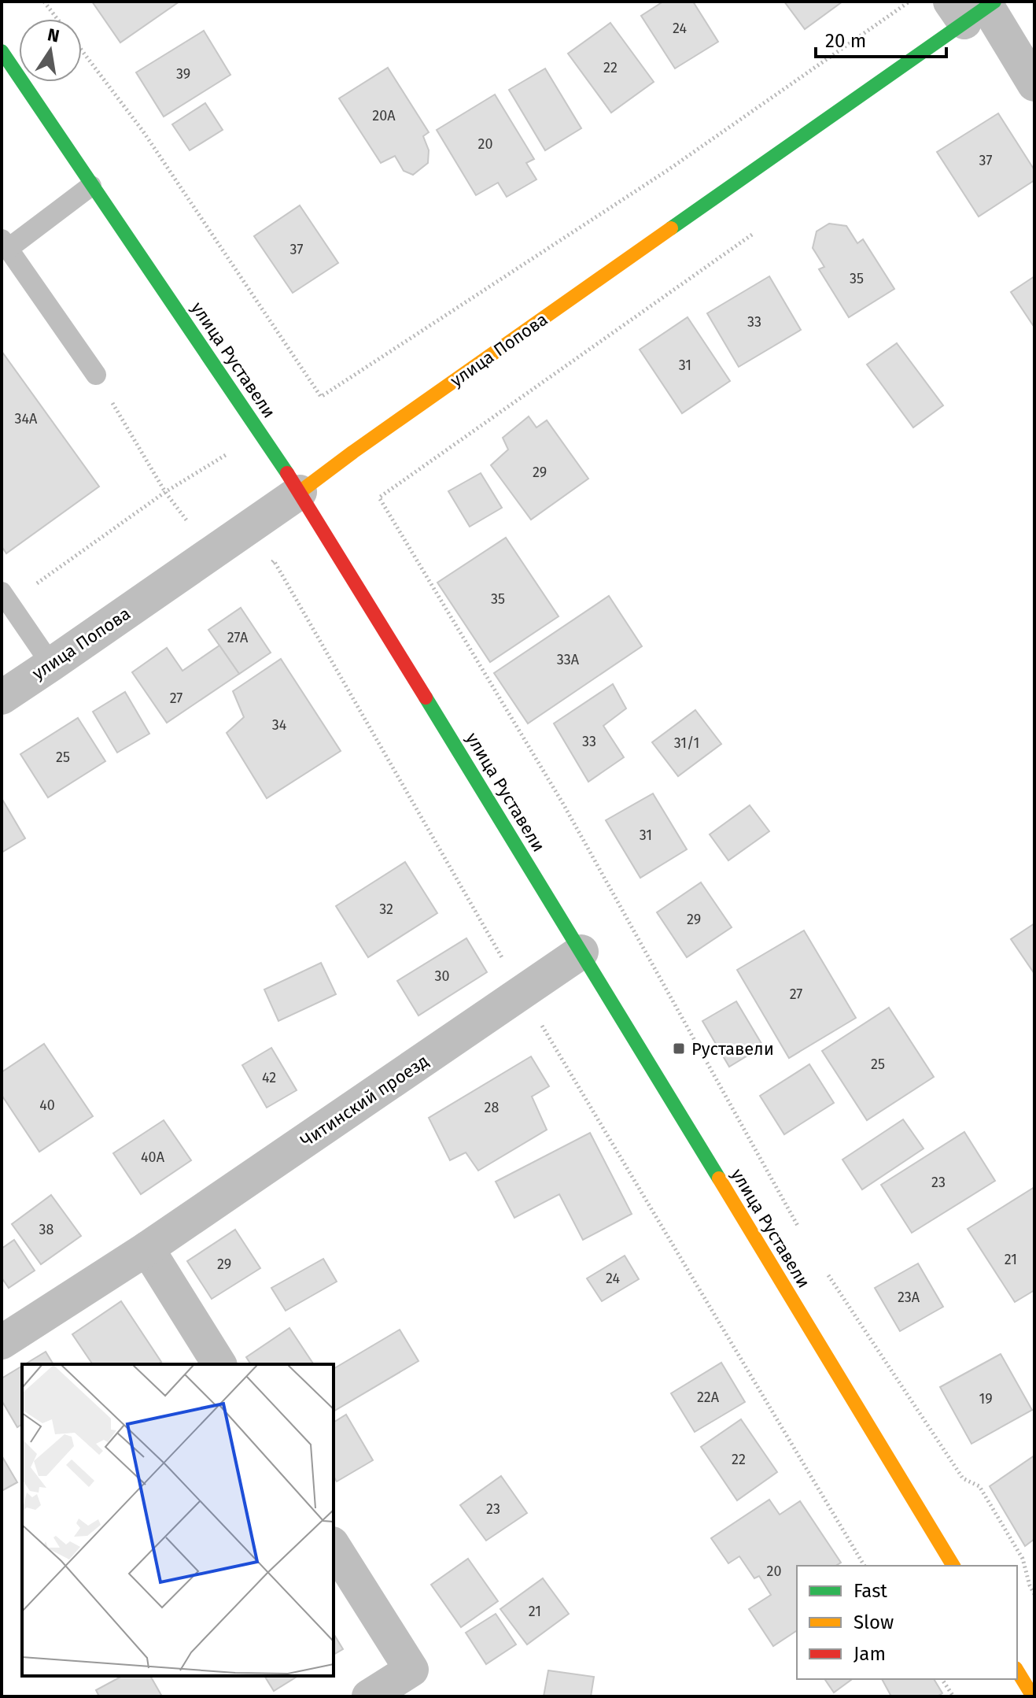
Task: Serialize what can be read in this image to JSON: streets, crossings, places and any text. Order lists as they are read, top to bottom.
{
  "streets": {
    "street": ["улица Попова", "улица Руставели", "Читинский проезд"]
  },
  "crossings": [
    ["улица Попова", "улица Руставели"],
    ["улица Руставели", "Читинский проезд"]
  ],
  "places": {
    "transit": ["Руставели"]
  },
  "house_numbers": [
    "24",
    "22",
    "39",
    "20А",
    "20",
    "37",
    "37",
    "35",
    "33",
    "31",
    "34А",
    "29",
    "35",
    "27А",
    "33А",
    "27",
    "34",
    "33",
    "31/1",
    "25",
    "31",
    "32",
    "29",
    "30",
    "27",
    "25",
    "42",
    "40",
    "28",
    "40А",
    "23",
    "38",
    "21",
    "29",
    "24",
    "23А",
    "22А",
    "19",
    "22",
    "23",
    "20",
    "21"
  ],
  "legend": ["Fast", "Slow", "Jam"],
  "scale_bar": "20 m",
  "north": "top"
}
